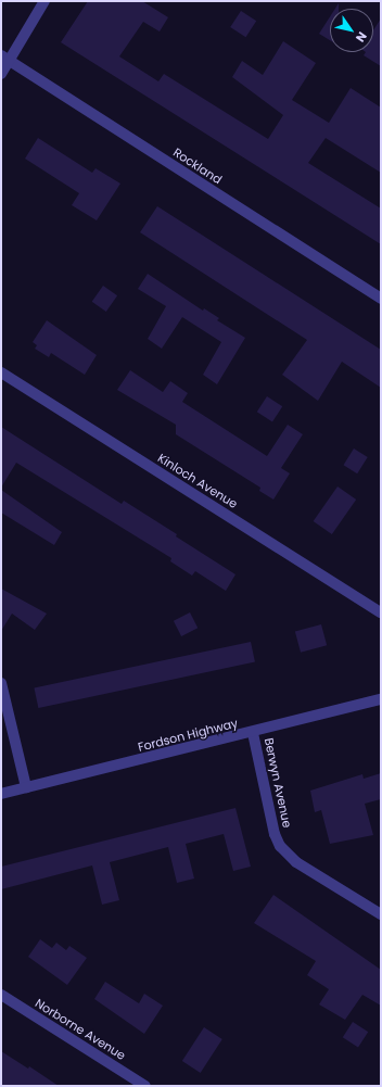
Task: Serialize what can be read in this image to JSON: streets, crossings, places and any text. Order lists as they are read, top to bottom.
{
  "streets": {
    "street": [
      "Rockland",
      "Kinloch Avenue",
      "Fordson Highway",
      "Berwyn Avenue",
      "Norborne Avenue"
    ]
  },
  "crossings": [
    ["Fordson Highway", "Berwyn Avenue"]
  ],
  "north": "bottom right"
}
